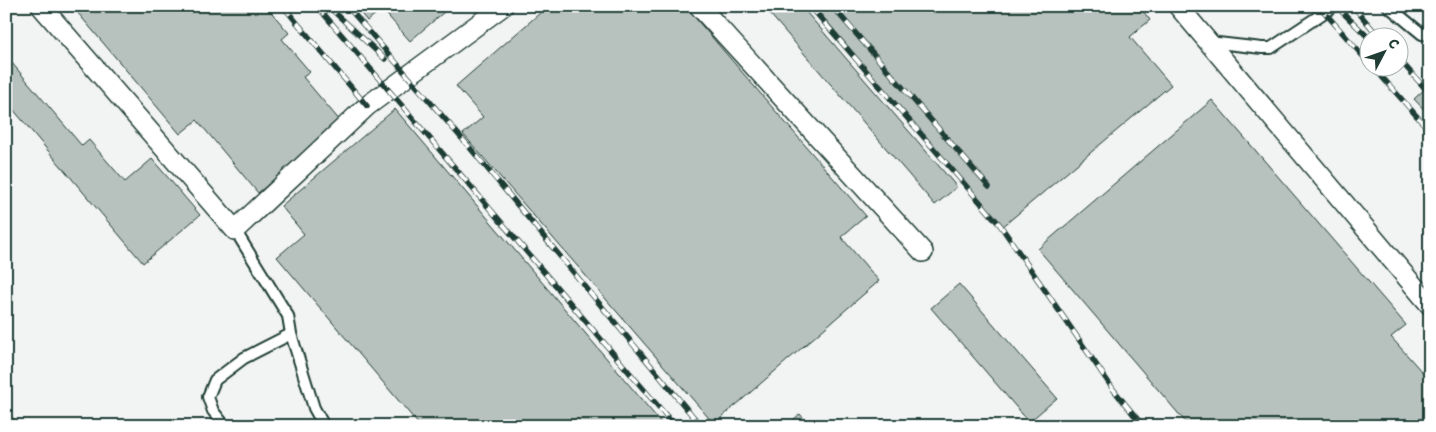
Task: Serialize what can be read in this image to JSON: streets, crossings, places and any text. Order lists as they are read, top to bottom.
{
  "north": "top right"
}
